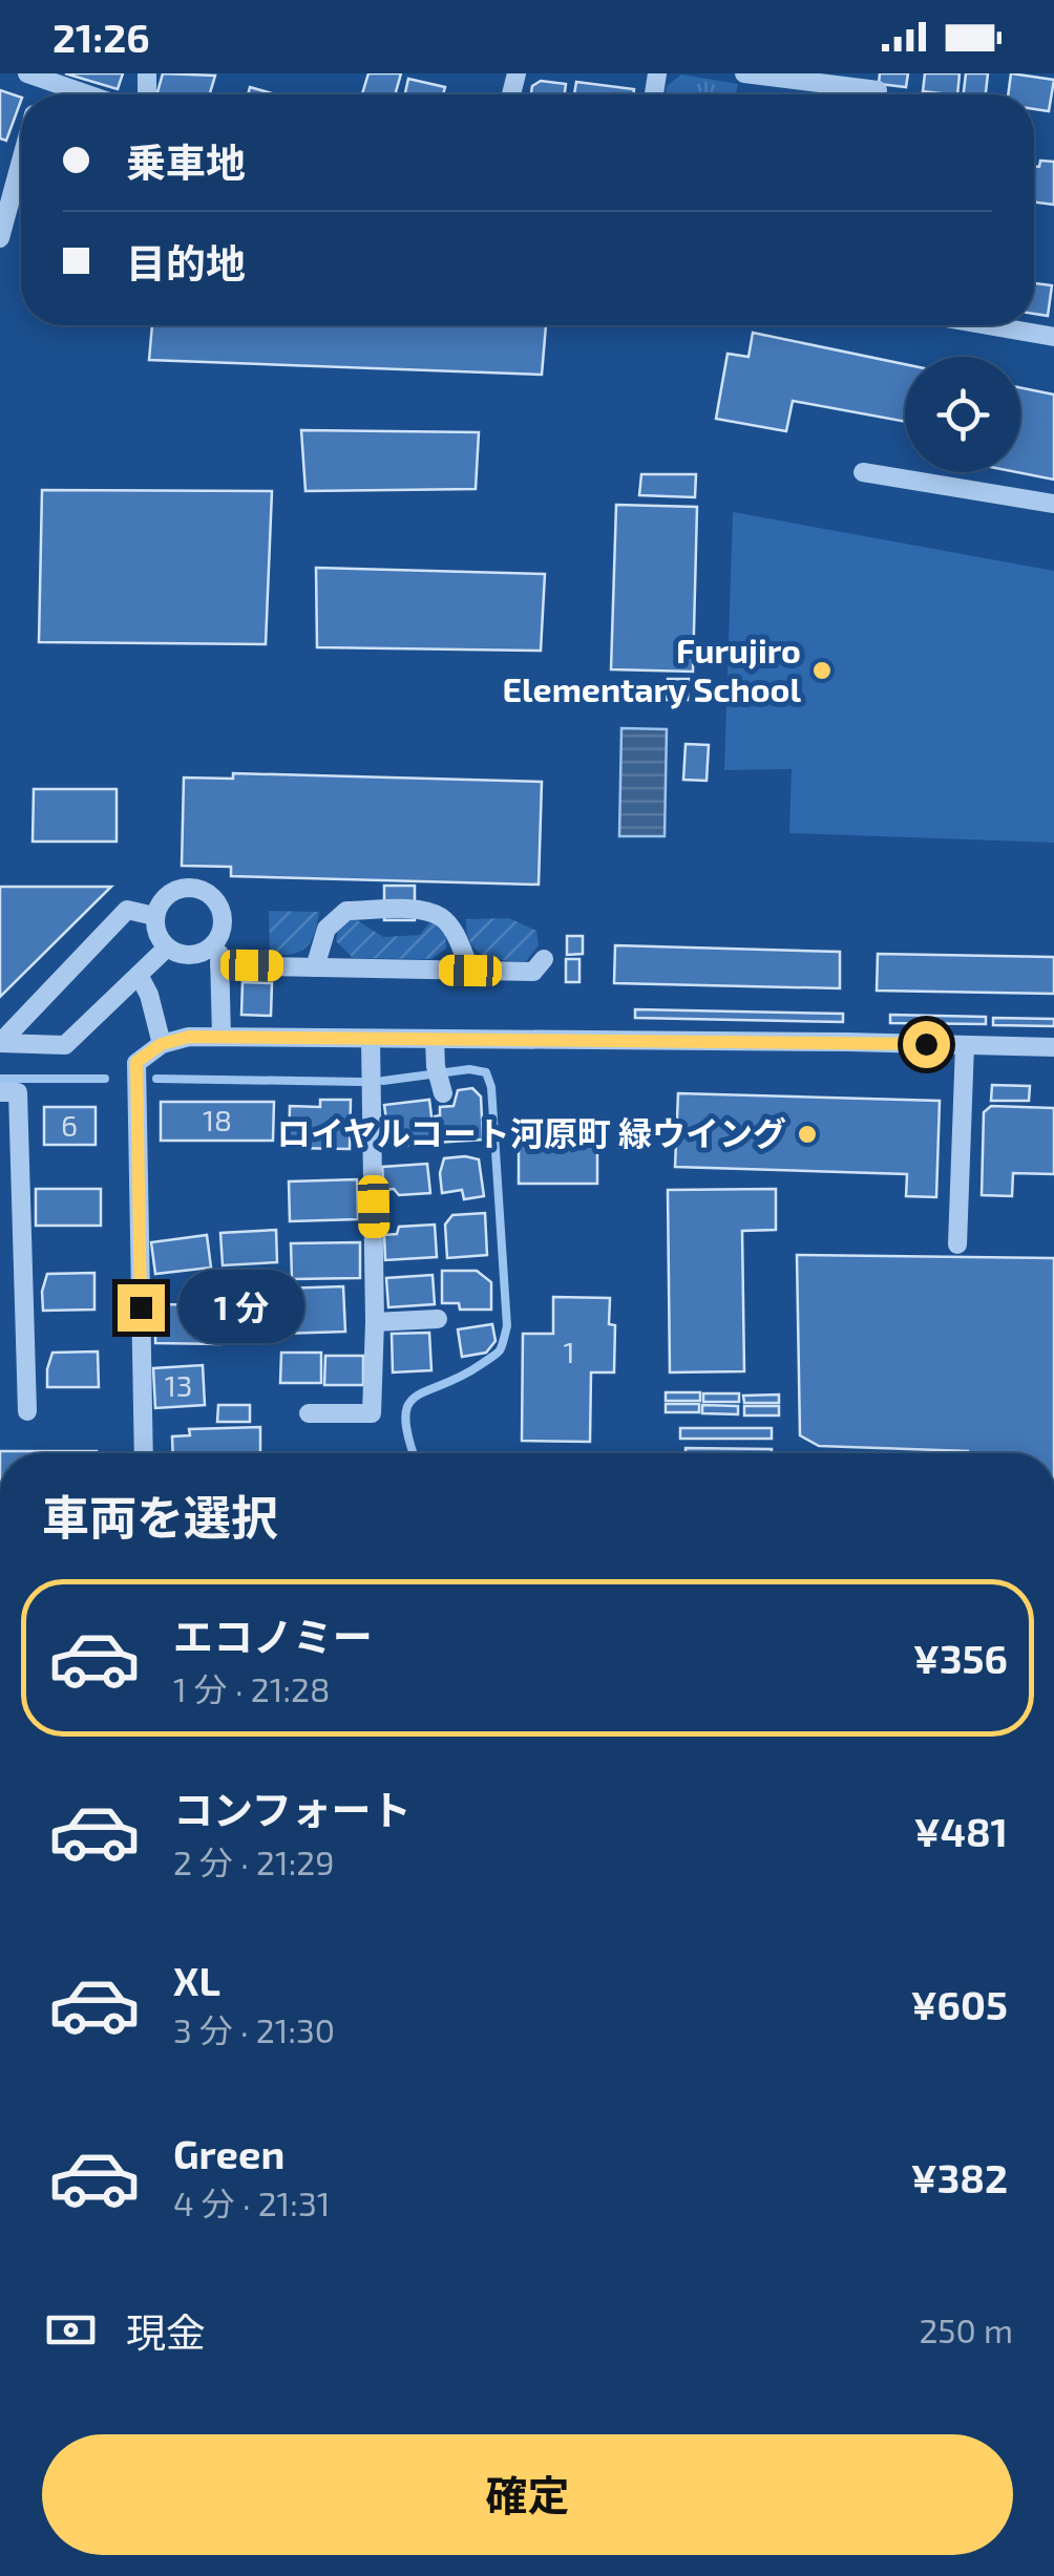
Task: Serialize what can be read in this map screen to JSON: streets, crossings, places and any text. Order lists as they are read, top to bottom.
{
  "places": ["Furujiro Elementary School", "ロイヤルコート河原町 緑ウイング"],
  "house_numbers": [
    "18",
    "6",
    "1",
    "13"
  ],
  "page": {
    "status": "21:26",
    "banner": ["乗車地", "目的地"],
    "bubble": "1 分",
    "heading": "車両を選択",
    "list": [
      {
        "name": "エコノミー",
        "note": "1 分 · 21:28",
        "value": "¥356"
      },
      {
        "name": "コンフォート",
        "note": "2 分 · 21:29",
        "value": "¥481"
      },
      {
        "name": "XL",
        "note": "3 分 · 21:30",
        "value": "¥605"
      },
      {
        "name": "Green",
        "note": "4 分 · 21:31",
        "value": "¥382"
      }
    ],
    "pay": ["現金", "250 m"],
    "buttons": "確定"
  }
}
